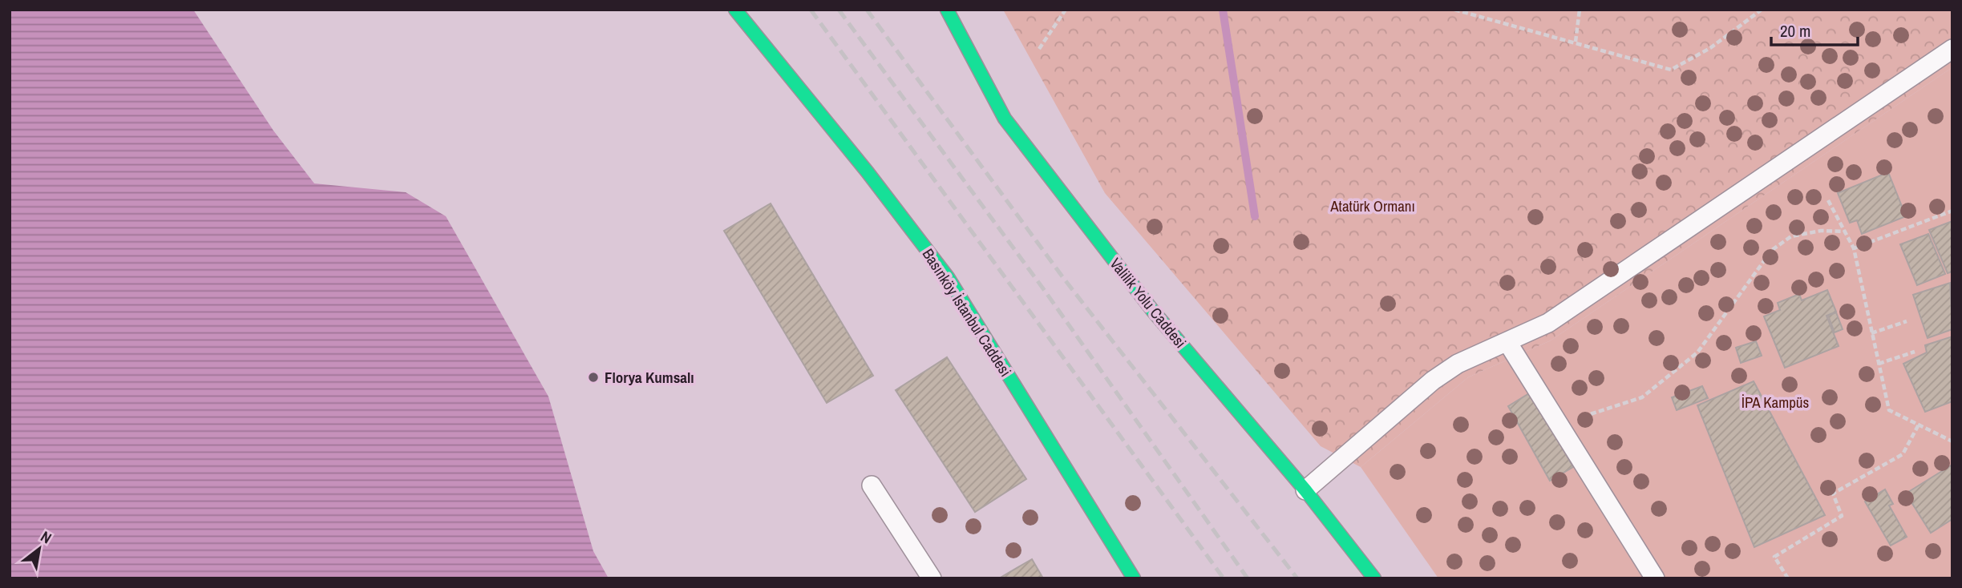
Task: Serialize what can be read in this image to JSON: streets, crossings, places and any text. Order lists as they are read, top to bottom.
{
  "streets": {
    "main road": ["Valilik Yolu Caddesi", "Basınköy İstanbul Caddesi"]
  },
  "parks": ["Atatürk Ormanı", "İPA Kampüs"],
  "places": ["Florya Kumsalı"],
  "scale_bar": "20 m",
  "north": "top right"
}
